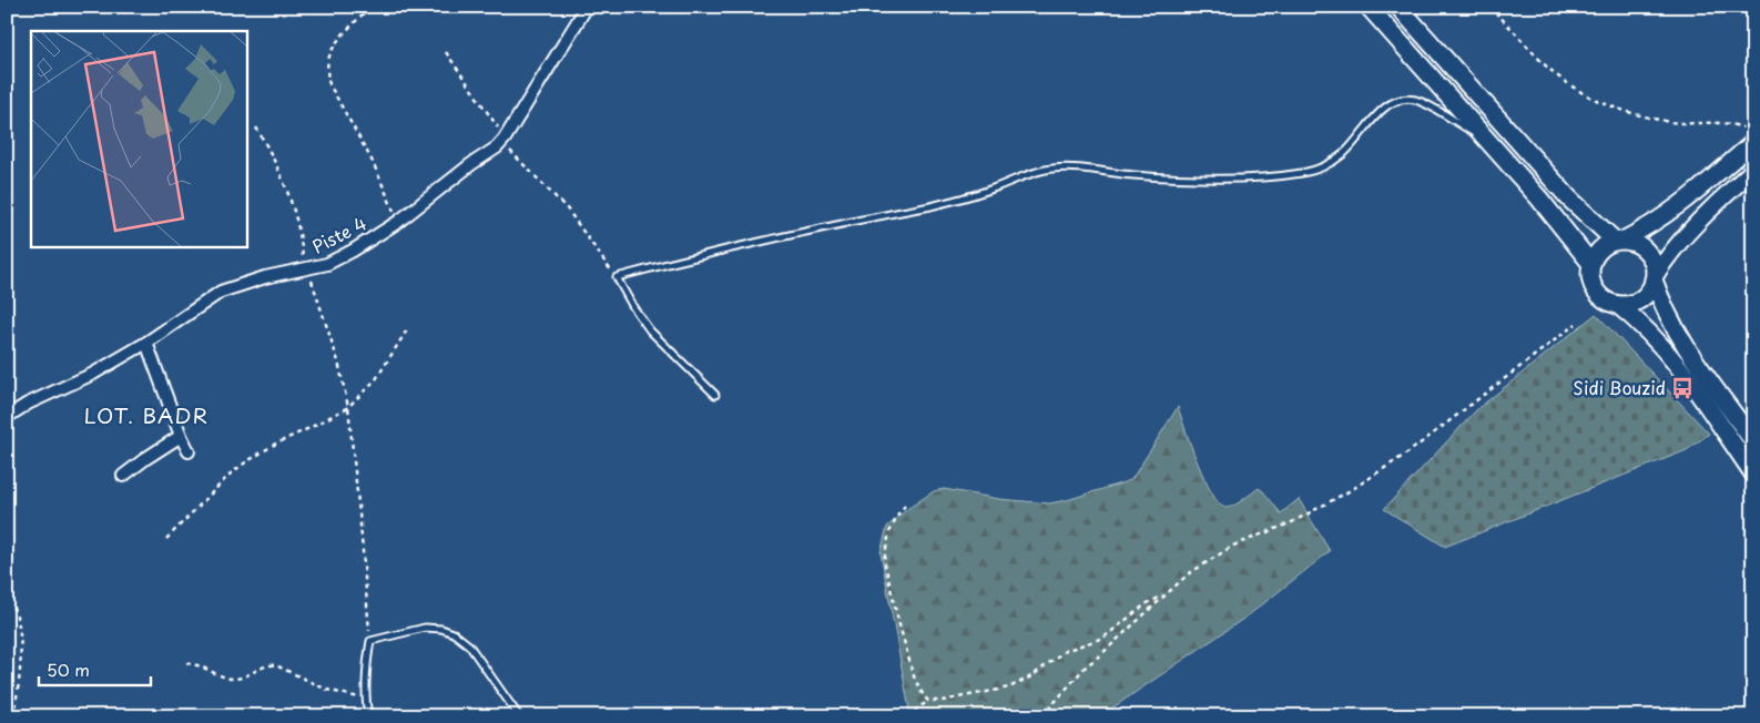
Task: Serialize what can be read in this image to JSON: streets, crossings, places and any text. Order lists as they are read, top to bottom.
{
  "streets": {
    "street": ["Piste 4"]
  },
  "districts": ["LOT. BADR"],
  "places": {
    "bus stop": ["Sidi Bouzid"]
  },
  "scale_bar": "50 m"
}
